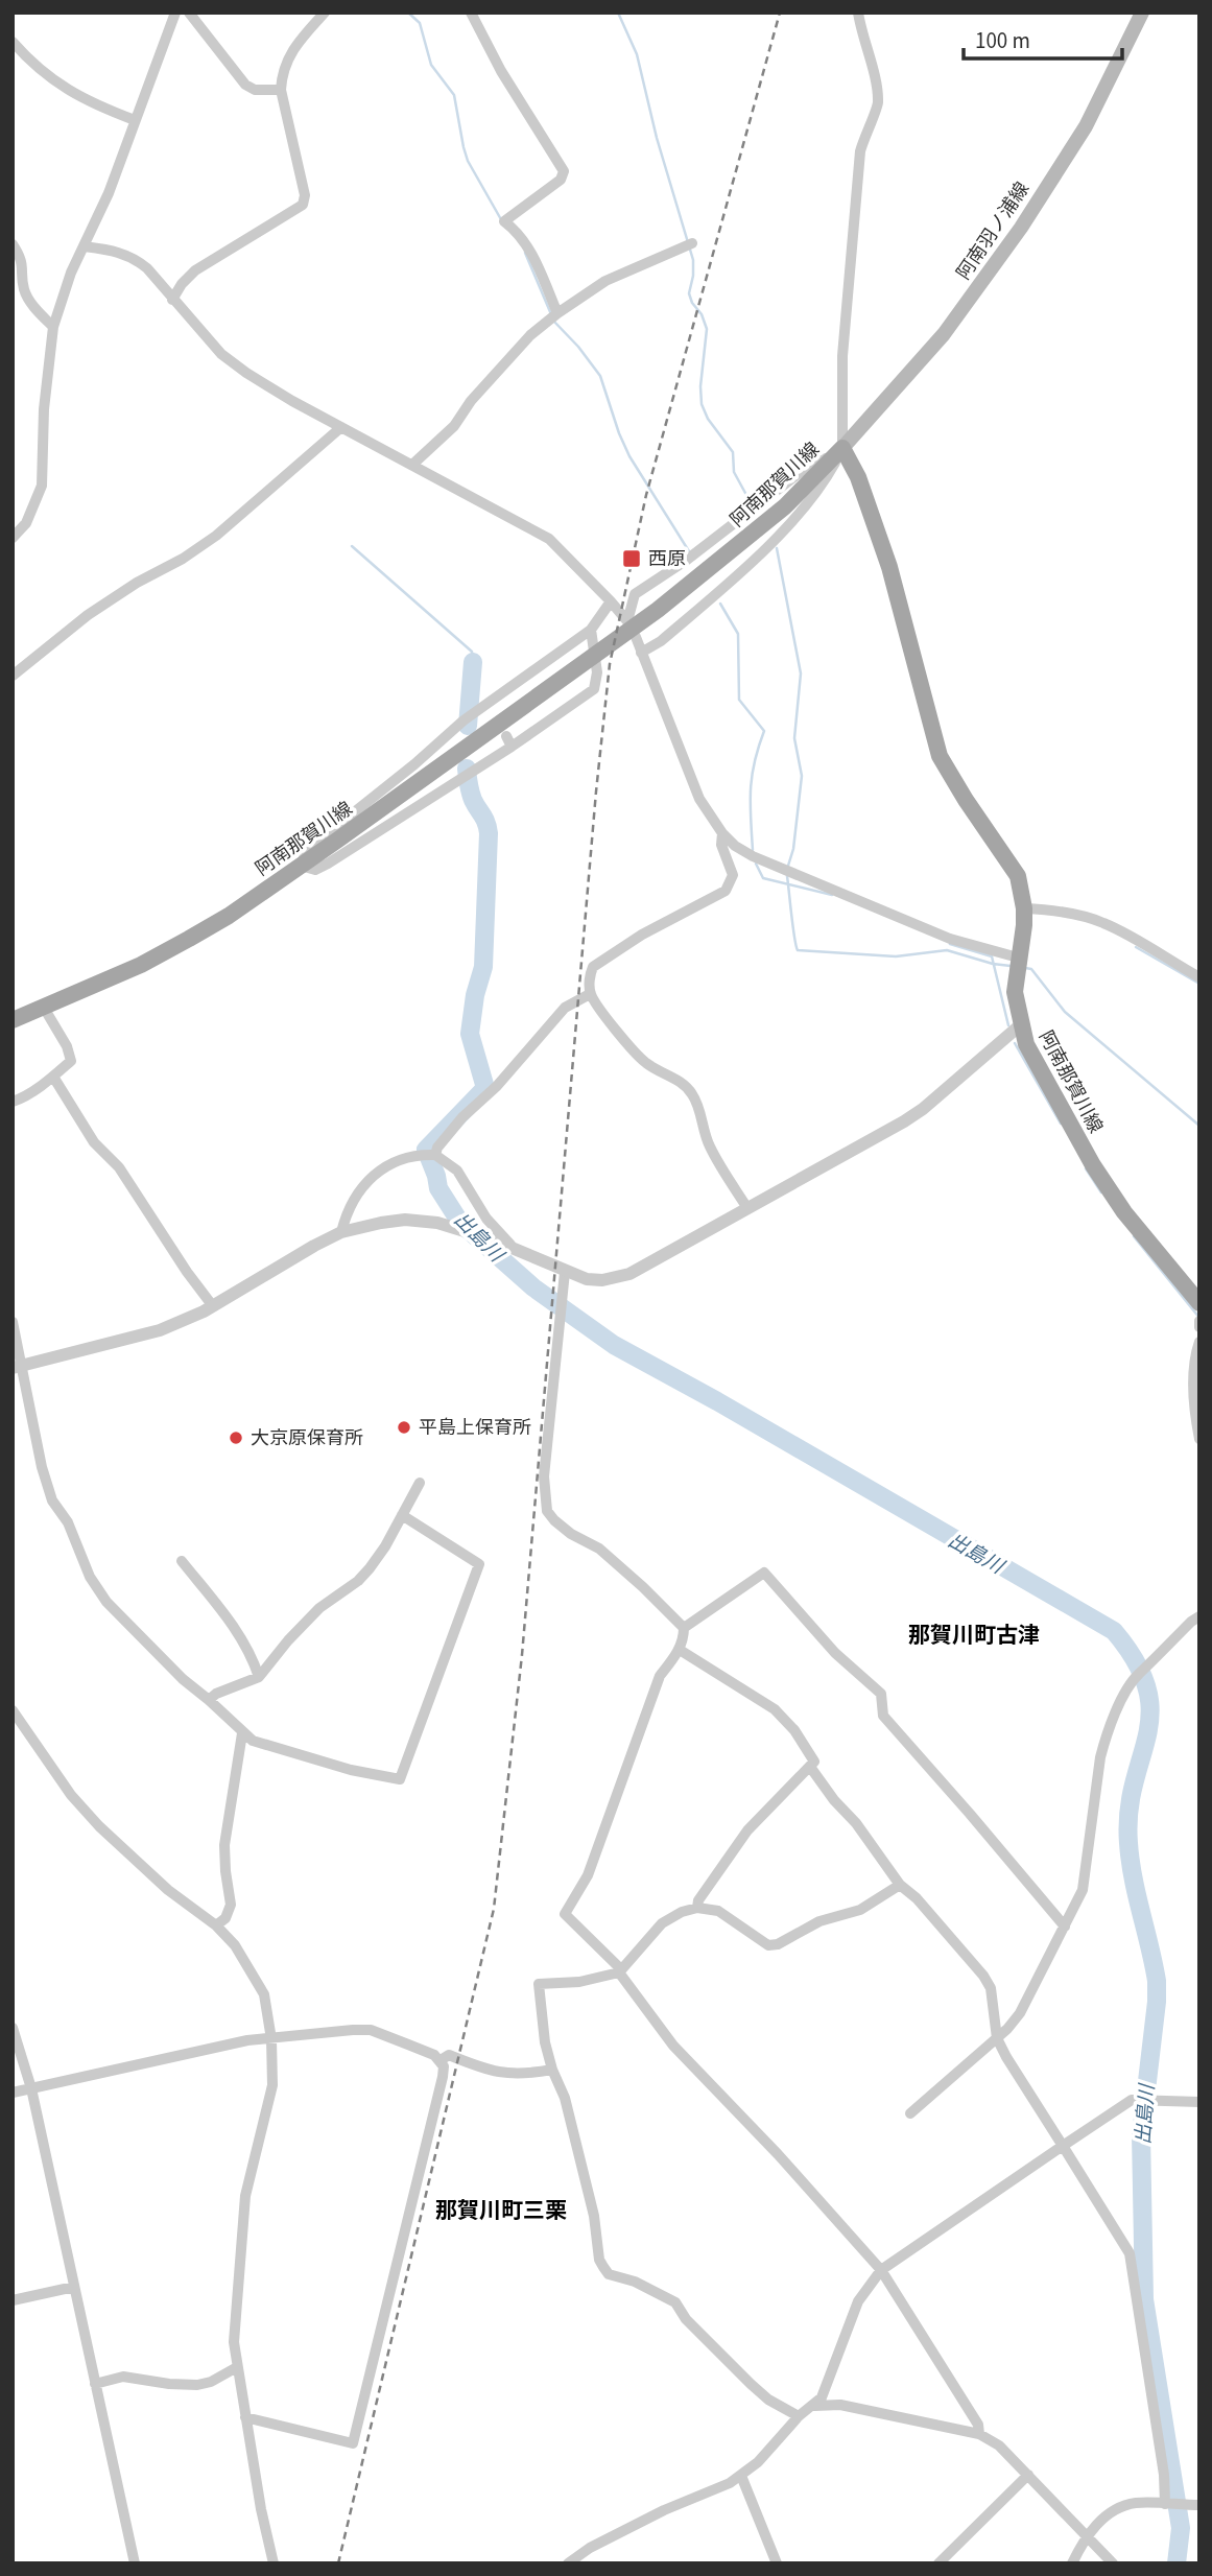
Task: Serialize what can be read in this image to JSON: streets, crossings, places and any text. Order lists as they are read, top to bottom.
{
  "streets": {
    "main road": ["阿南羽ノ浦線", "阿南那賀川線"]
  },
  "crossings": [
    ["阿南羽ノ浦線", "阿南那賀川線"]
  ],
  "districts": ["那賀川町古津", "那賀川町三栗"],
  "water": ["出島川"],
  "places": {
    "transit": ["西原"],
    "other": ["平島上保育所", "大京原保育所"]
  },
  "scale_bar": "100 m"
}
